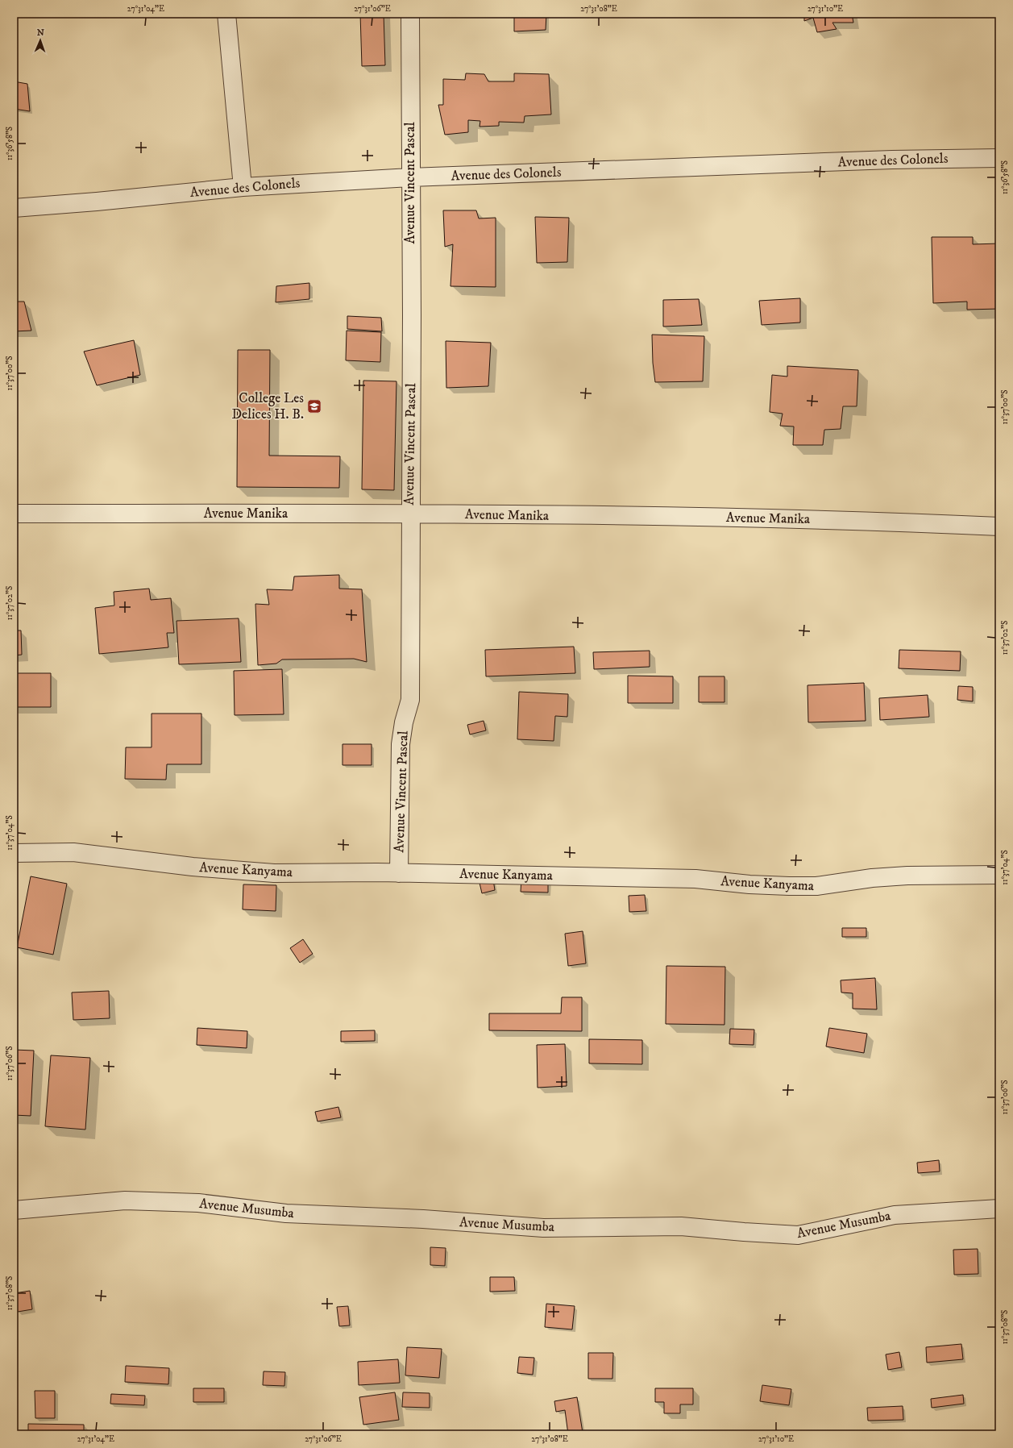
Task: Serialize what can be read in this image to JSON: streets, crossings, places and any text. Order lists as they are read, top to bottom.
{
  "streets": {
    "street": [
      "Avenue des Colonels",
      "Avenue Vincent Pascal",
      "Avenue Manika",
      "Avenue Kanyama",
      "Avenue Musumba"
    ]
  },
  "crossings": [
    ["Avenue des Colonels", "Avenue Vincent Pascal"],
    ["Avenue Vincent Pascal", "Avenue Manika"],
    ["Avenue Vincent Pascal", "Avenue Kanyama"]
  ],
  "places": {
    "school or university": ["College Les Delices H. B."]
  },
  "north": "top",
  "coordinates": [
    "27°31'04\"E",
    "27°31'06\"E",
    "27°31'08\"E",
    "27°31'10\"E",
    "11°36'58\"S",
    "11°37'00\"S",
    "11°37'02\"S",
    "11°37'04\"S",
    "11°37'06\"S",
    "11°37'08\"S"
  ]
}
